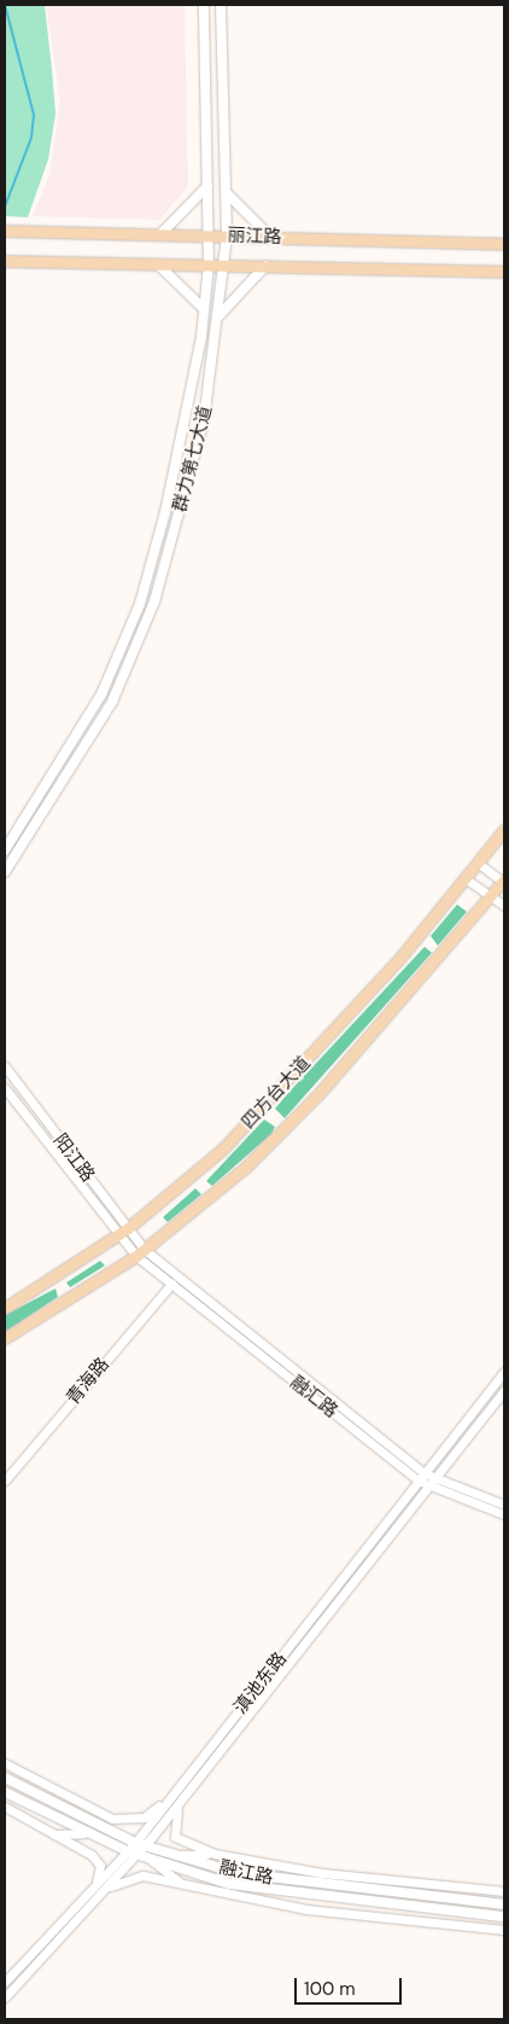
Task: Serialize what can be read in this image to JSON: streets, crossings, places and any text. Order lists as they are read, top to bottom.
{
  "streets": {
    "main road": [
      "丽江路",
      "群力第七大道",
      "四方台大道",
      "融江路"
    ],
    "street": [
      "阳江路",
      "青海路",
      "融汇路",
      "滇池东路"
    ]
  },
  "crossings": [
    ["丽江路", "群力第七大道"],
    ["四方台大道", "阳江路"],
    ["四方台大道", "融汇路"],
    ["阳江路", "融汇路"],
    ["青海路", "融汇路"],
    ["融汇路", "滇池东路"],
    ["滇池东路", "融江路"]
  ],
  "scale_bar": "100 m"
}
